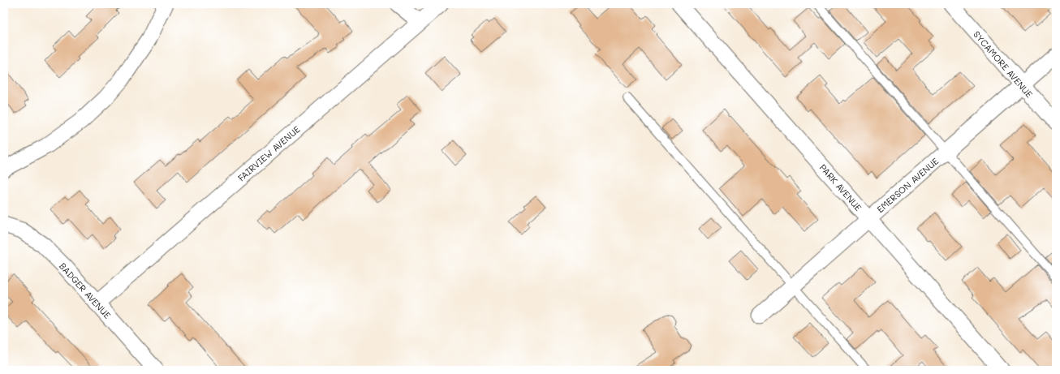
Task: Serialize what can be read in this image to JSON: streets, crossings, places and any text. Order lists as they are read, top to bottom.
{
  "streets": {
    "street": [
      "SYCAMORE AVENUE",
      "FAIRVIEW AVENUE",
      "EMERSON AVENUE",
      "PARK AVENUE",
      "BADGER AVENUE"
    ]
  },
  "crossings": [
    ["SYCAMORE AVENUE", "EMERSON AVENUE"],
    ["FAIRVIEW AVENUE", "BADGER AVENUE"],
    ["EMERSON AVENUE", "PARK AVENUE"]
  ]
}
